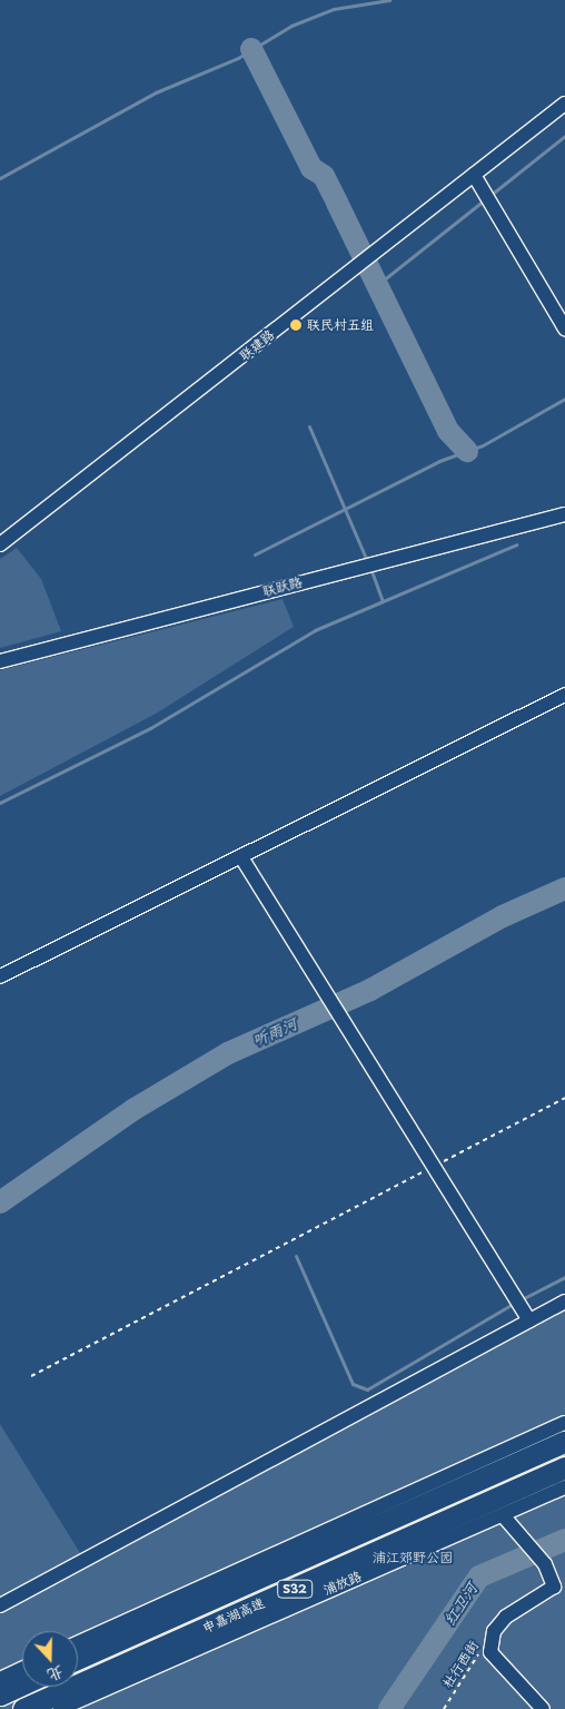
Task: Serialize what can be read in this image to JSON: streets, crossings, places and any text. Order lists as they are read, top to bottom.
{
  "streets": {
    "highway": ["S32", "申嘉湖高速"],
    "street": ["联建路", "联跃路", "浦放路"],
    "path": ["杜行西街"]
  },
  "water": ["听雨河", "红卫河"],
  "parks": ["浦江郊野公园"],
  "places": ["联民村五组"],
  "north": "bottom"
}
